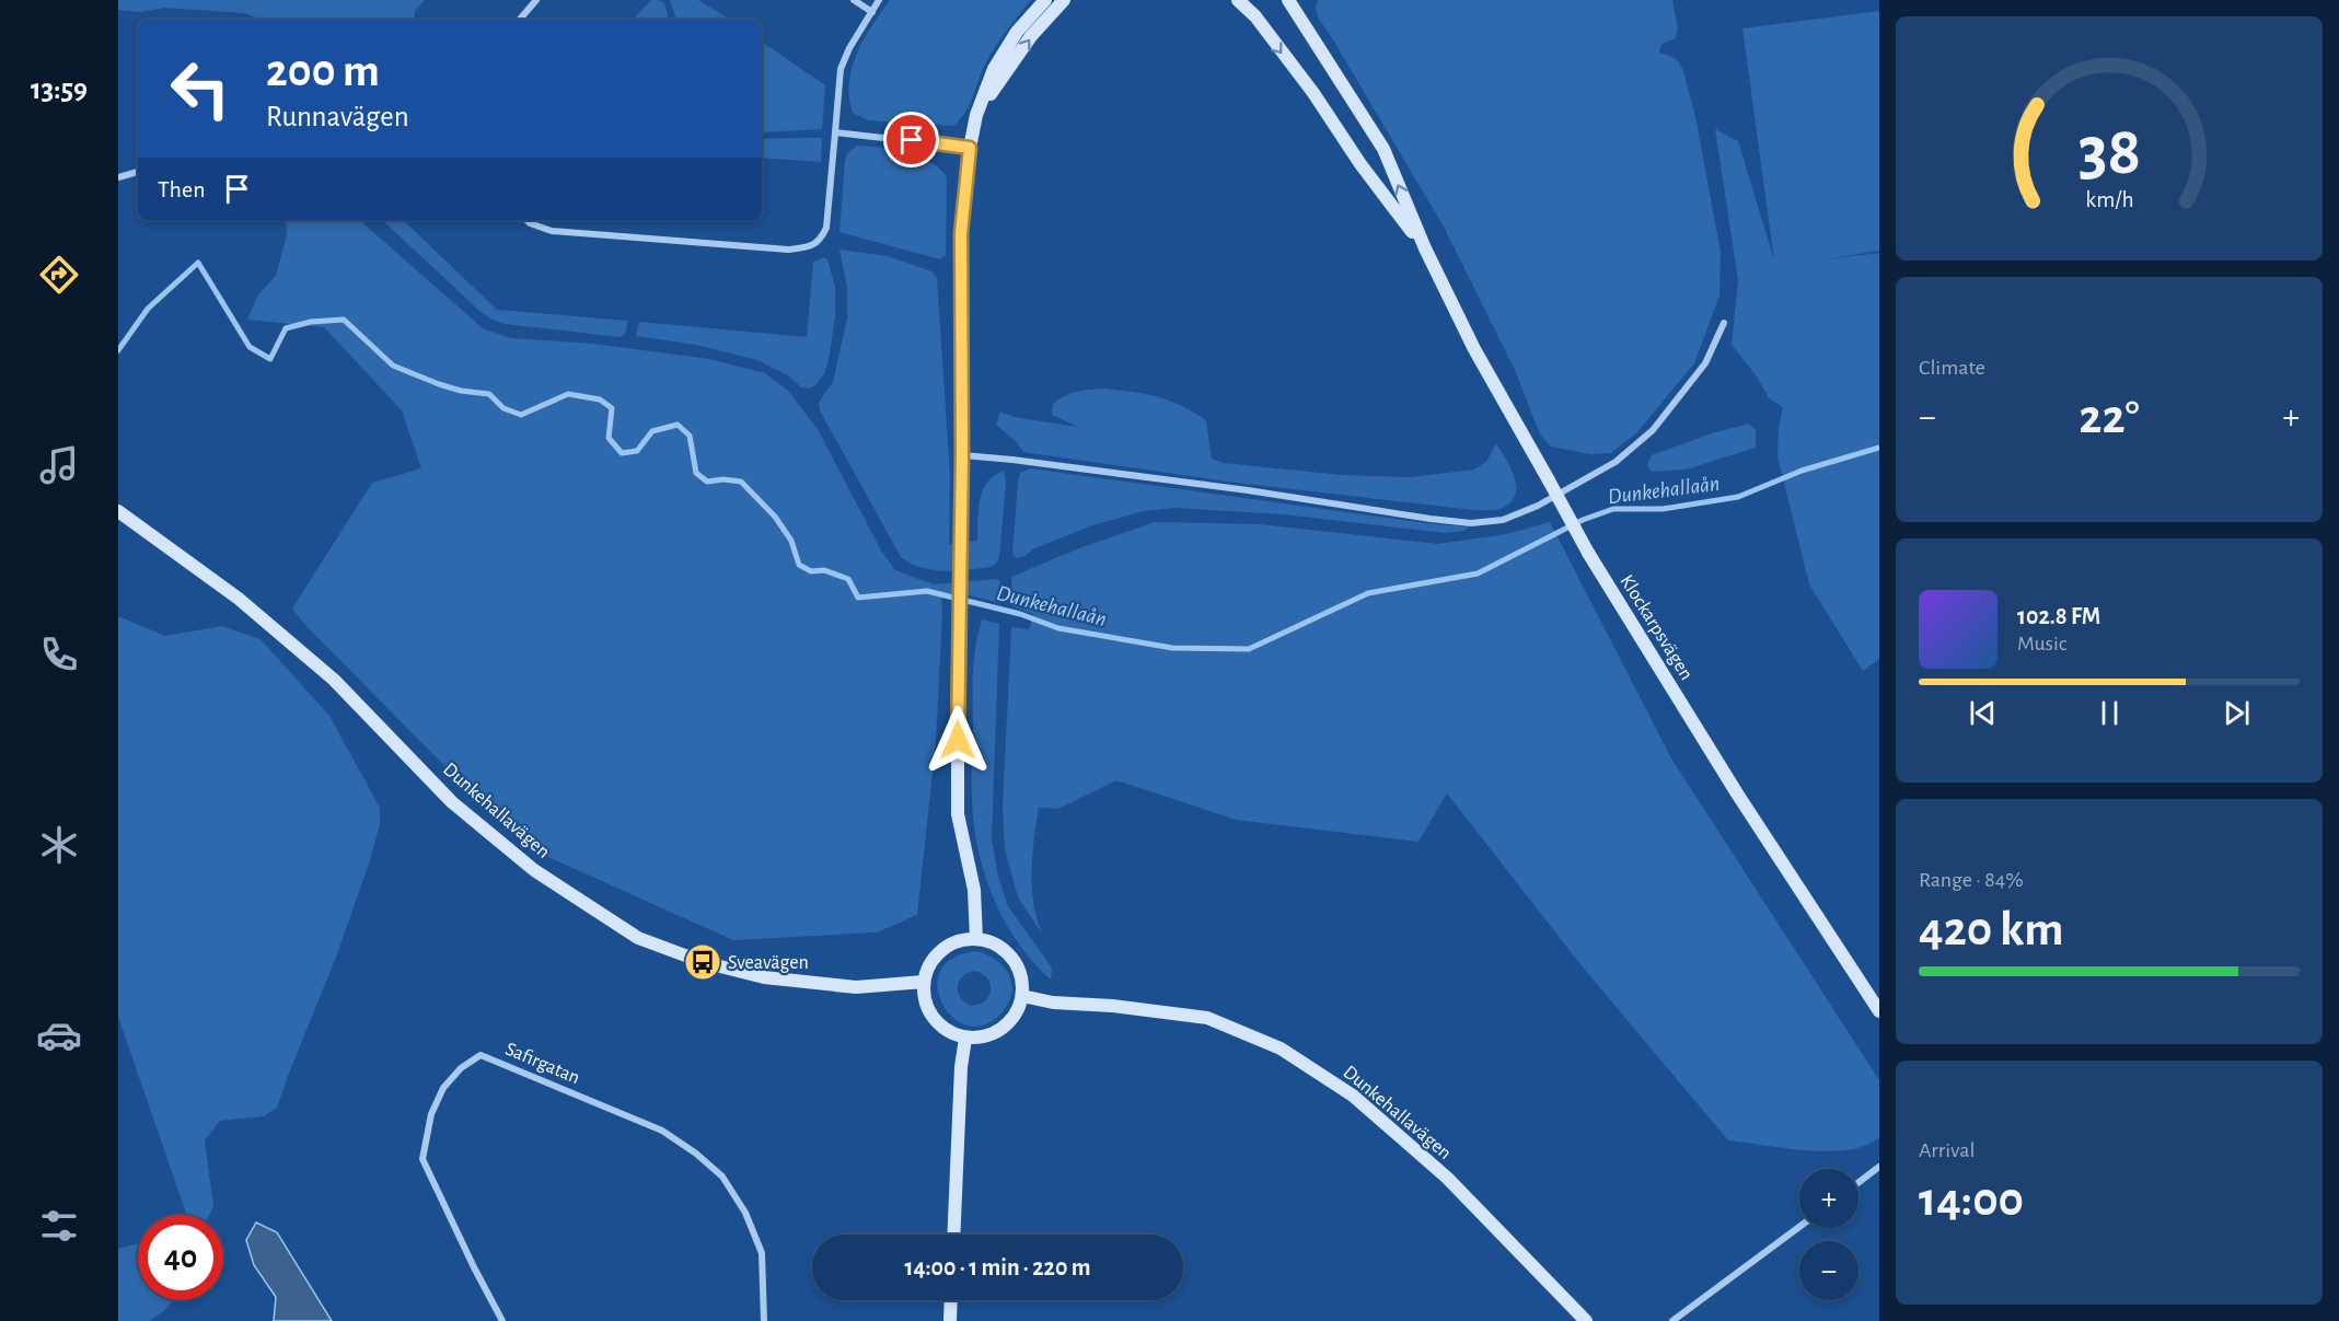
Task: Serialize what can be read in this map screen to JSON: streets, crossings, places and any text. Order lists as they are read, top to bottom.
{
  "streets": {
    "street": ["Klockarpsvägen", "Dunkehallavägen", "Safirgatan"]
  },
  "water": ["Dunkehallaån"],
  "places": {
    "bus stop": ["Sveavägen"]
  },
  "page": {
    "tabs": "13:59",
    "turn": ["200 m", "Runnavägen"],
    "then": "Then",
    "tile": [
      "Climate",
      ["Range · 84%", "420 km"],
      ["Arrival", "14:00"]
    ],
    "heat": ["−", "22°", "+"],
    "song": ["102.8 FM", "Music"],
    "map_buttons": ["+", "−"],
    "limit": "40",
    "trip": "14:00 · 1 min · 220 m",
    "gauge": ["38", "km/h"]
  }
}
